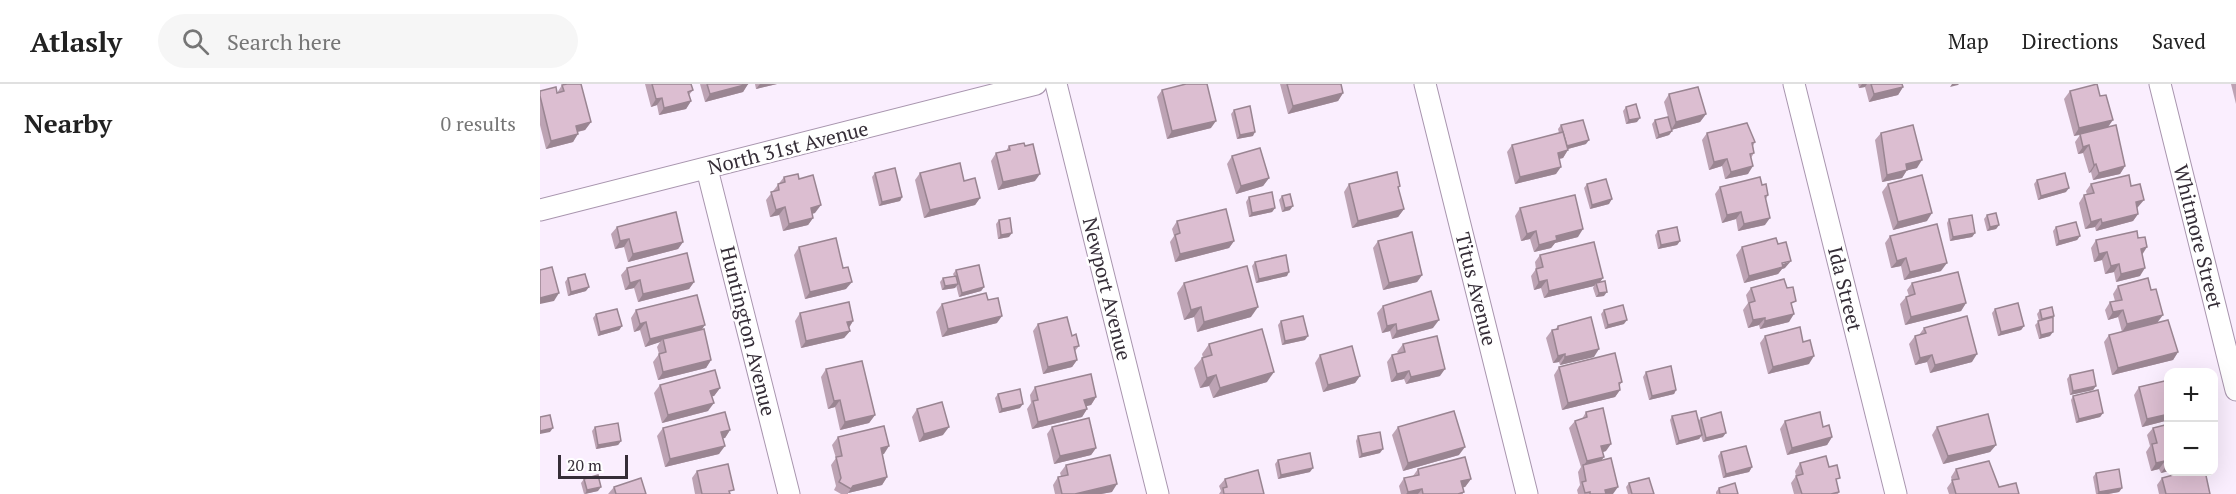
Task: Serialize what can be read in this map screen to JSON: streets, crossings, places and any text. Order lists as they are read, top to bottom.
{
  "streets": {
    "street": [
      "North 31st Avenue",
      "Whitmore Street",
      "Newport Avenue",
      "Titus Avenue",
      "Ida Street",
      "Huntington Avenue"
    ]
  },
  "crossings": [
    ["North 31st Avenue", "Huntington Avenue"]
  ],
  "scale_bar": "20 m",
  "page": {
    "header": "Atlasly",
    "search": "Search here",
    "nav": ["Map", "Directions", "Saved"],
    "heading": ["Nearby", "0 results"],
    "map_buttons": ["+", "−"],
    "scale": "20 m"
  }
}
